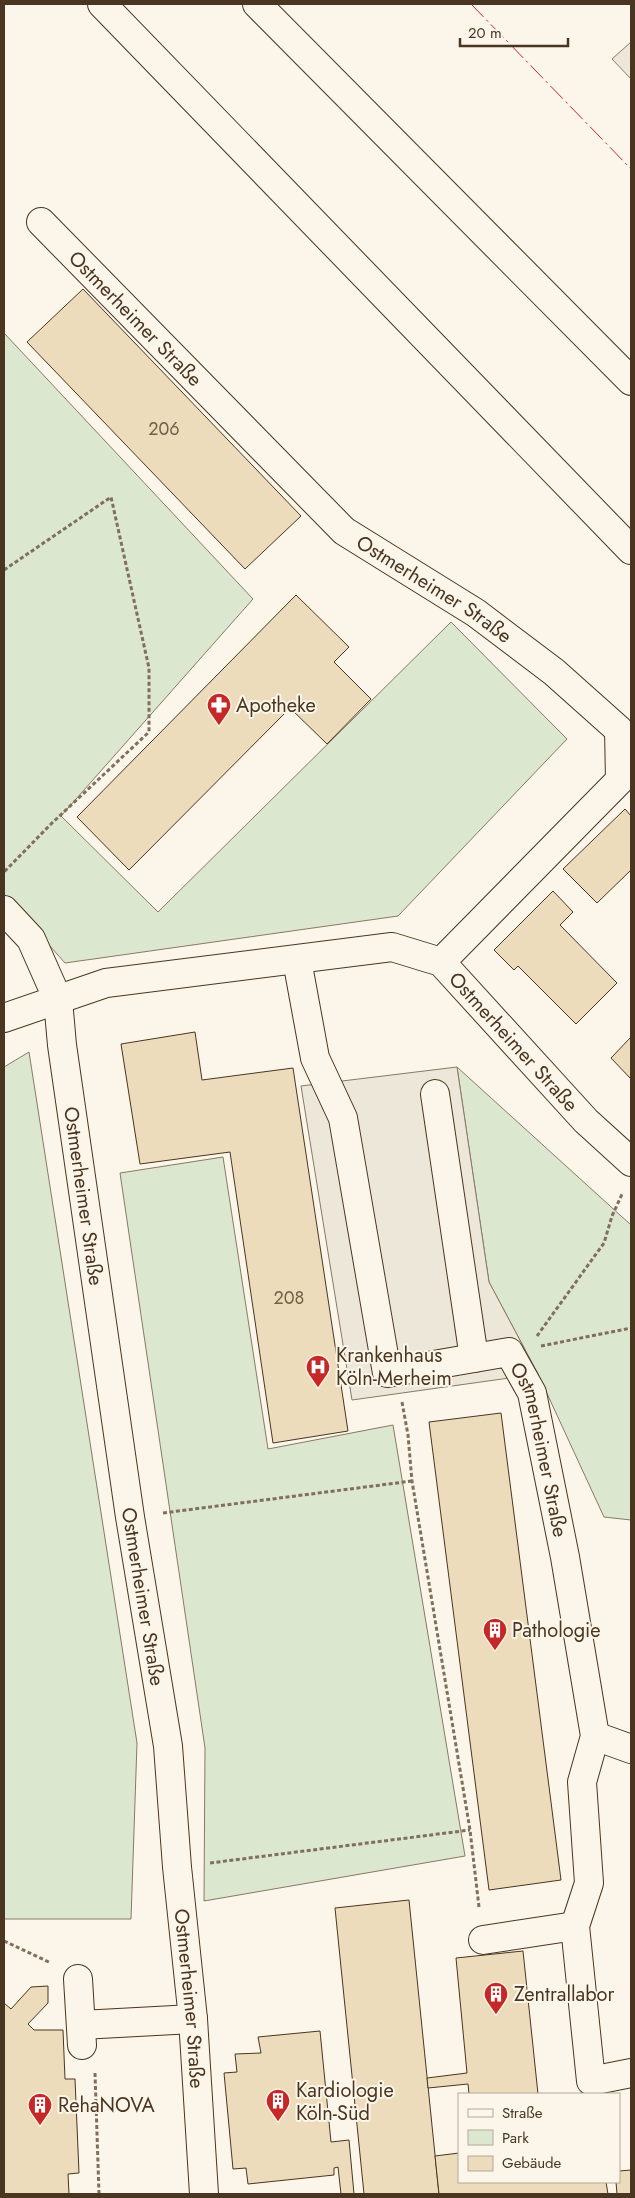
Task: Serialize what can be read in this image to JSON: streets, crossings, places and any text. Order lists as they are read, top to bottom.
{
  "streets": {
    "main road": ["Ostmerheimer Straße"]
  },
  "places": {
    "pharmacy": ["Apotheke"],
    "hospital": ["Krankenhaus Köln-Merheim"],
    "building": [
      "Pathologie",
      "Zentrallabor",
      "Kardiologie Köln-Süd",
      "RehaNOVA"
    ]
  },
  "house_numbers": ["206", "208"],
  "legend": ["Straße", "Park", "Gebäude"],
  "scale_bar": "20 m"
}
